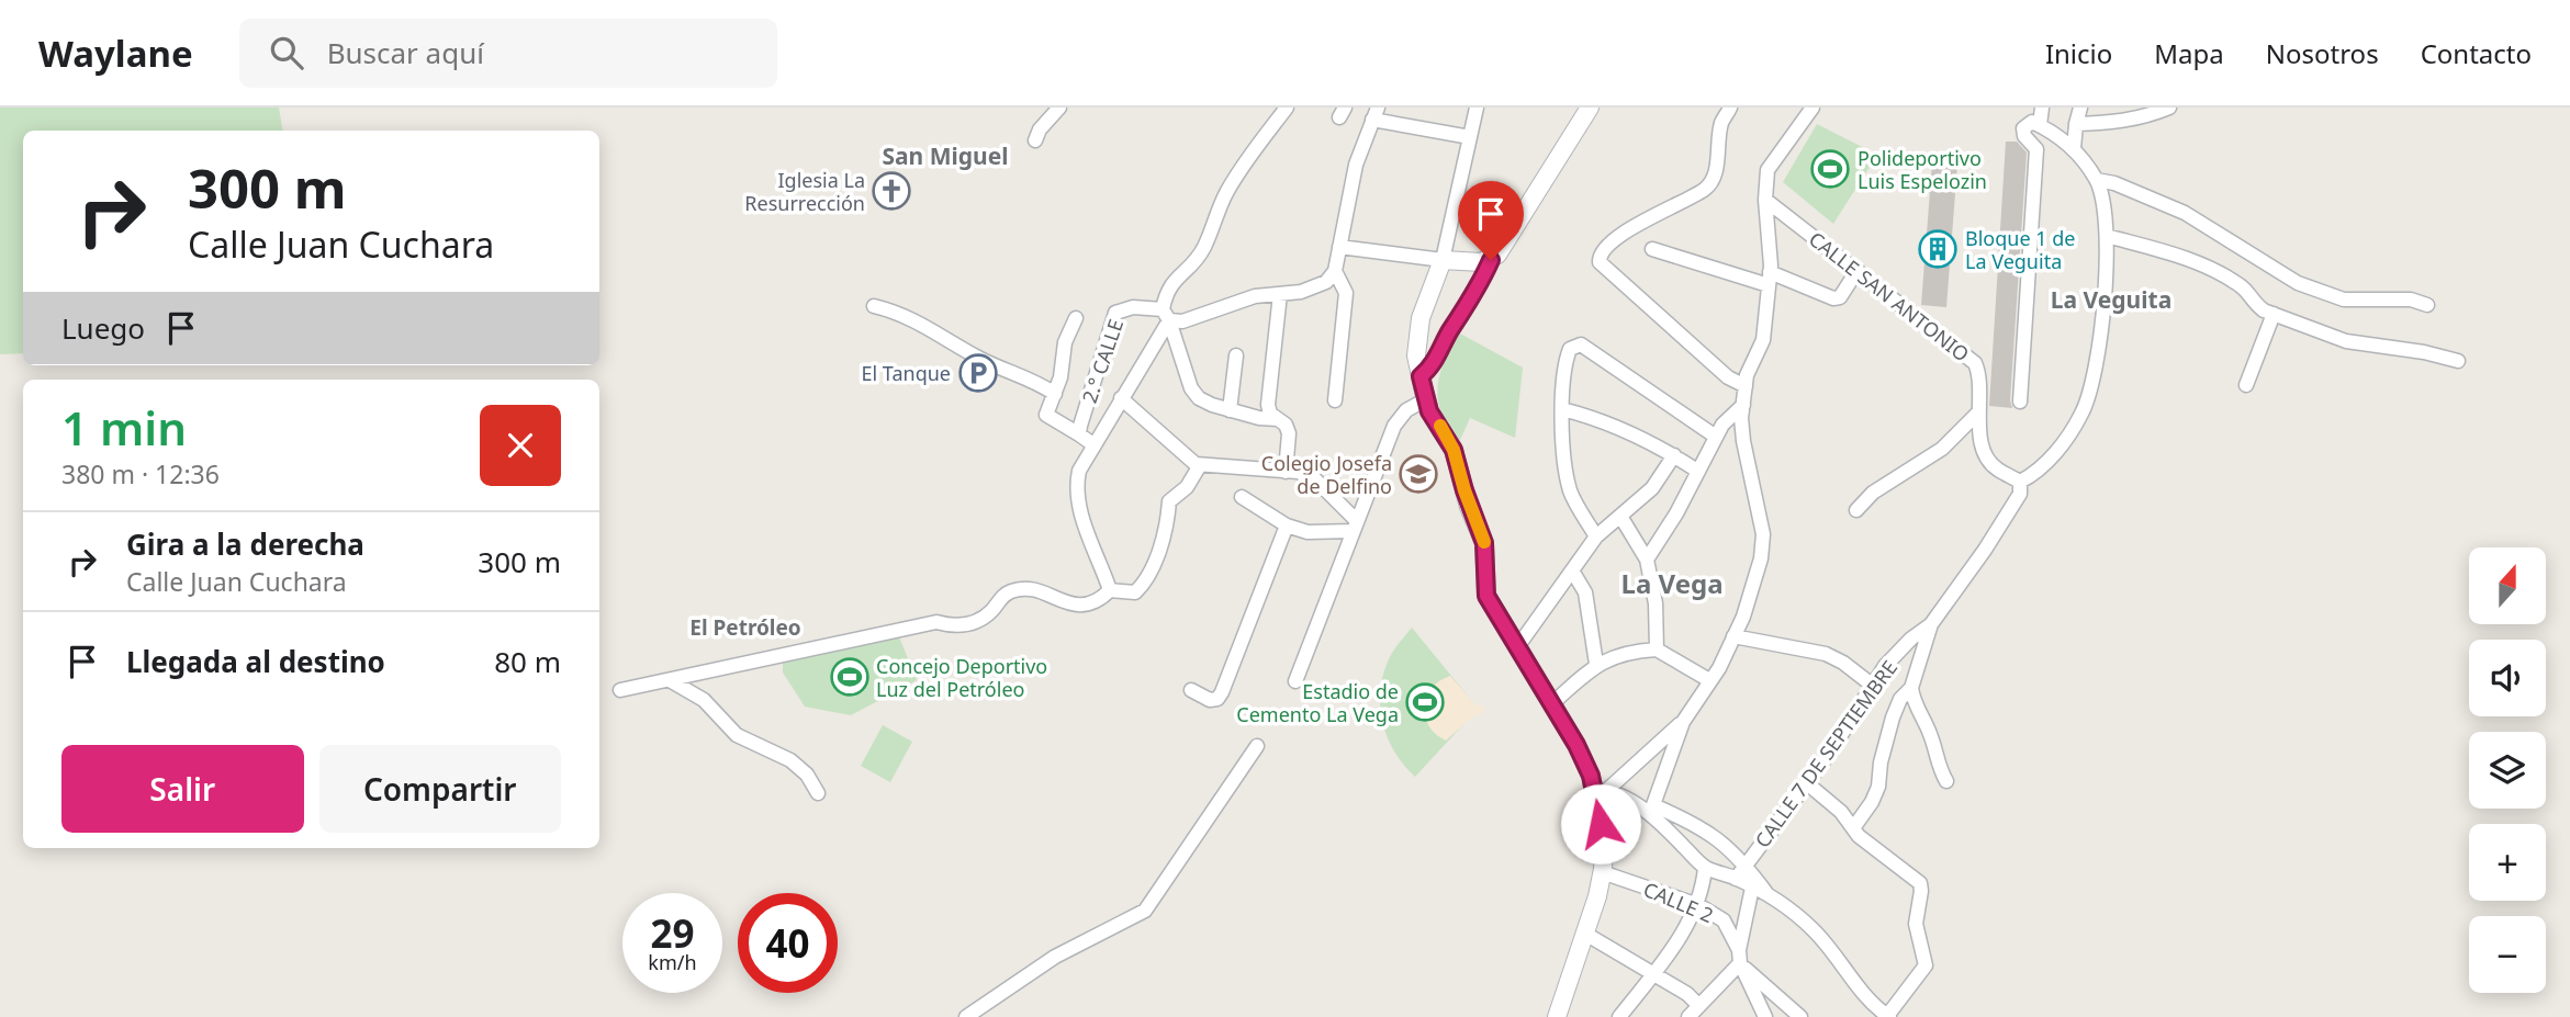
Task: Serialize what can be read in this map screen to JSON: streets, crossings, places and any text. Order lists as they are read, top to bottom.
{
  "streets": {
    "street": [
      "CALLE SAN ANTONIO",
      "2.° CALLE",
      "CALLE 7 DE SEPTIEMBRE",
      "CALLE 2"
    ]
  },
  "crossings": [
    ["CALLE SAN ANTONIO", "CALLE 7 DE SEPTIEMBRE"]
  ],
  "districts": [
    "San Miguel",
    "La Veguita",
    "La Vega",
    "El Petróleo"
  ],
  "places": {
    "sports": ["Polideportivo Luis Espelozin", "Concejo Deportivo Luz del Petróleo", "Estadio de Cemento La Vega"],
    "church": ["Iglesia La Resurrección"],
    "building": ["Bloque 1 de La Veguita"],
    "parking": ["El Tanque"],
    "school or university": ["Colegio Josefa de Delfino"]
  },
  "north": "top",
  "page": {
    "header": "Waylane",
    "search": "Buscar aquí",
    "nav": [
      "Inicio",
      "Mapa",
      "Nosotros",
      "Contacto"
    ],
    "turn": ["300 m", "Calle Juan Cuchara"],
    "then": "Luego",
    "heading": ["1 min", "380 m · 12:36"],
    "list": [
      {
        "name": "Gira a la derecha",
        "note": "Calle Juan Cuchara",
        "value": "300 m"
      },
      {
        "name": "Llegada al destino",
        "value": "80 m"
      }
    ],
    "map_buttons": ["+", "−"],
    "buttons": ["Salir", "Compartir"],
    "speed": "29 km/h",
    "limit": "40"
  }
}
